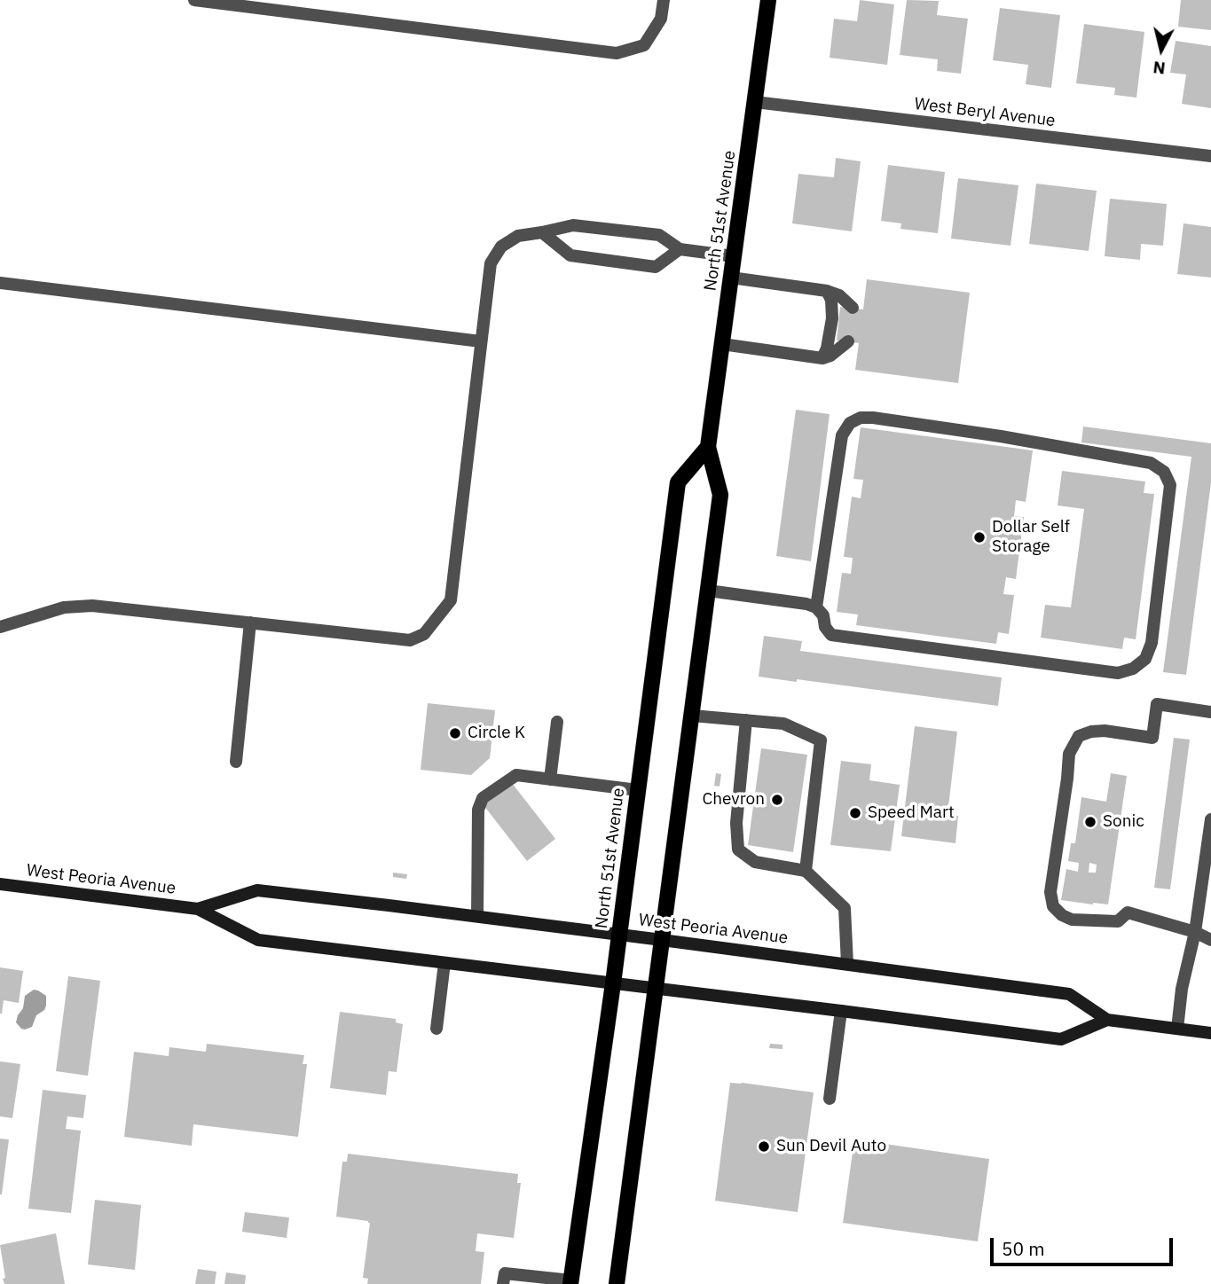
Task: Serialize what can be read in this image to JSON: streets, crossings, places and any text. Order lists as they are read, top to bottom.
{
  "streets": {
    "main road": ["North 51st Avenue", "West Peoria Avenue"],
    "street": ["West Beryl Avenue"]
  },
  "crossings": [
    ["West Beryl Avenue", "North 51st Avenue"],
    ["North 51st Avenue", "West Peoria Avenue"]
  ],
  "places": [
    "Dollar Self Storage",
    "Circle K",
    "Chevron",
    "Speed Mart",
    "Sonic",
    "Sun Devil Auto"
  ],
  "scale_bar": "50 m",
  "north": "bottom"
}
